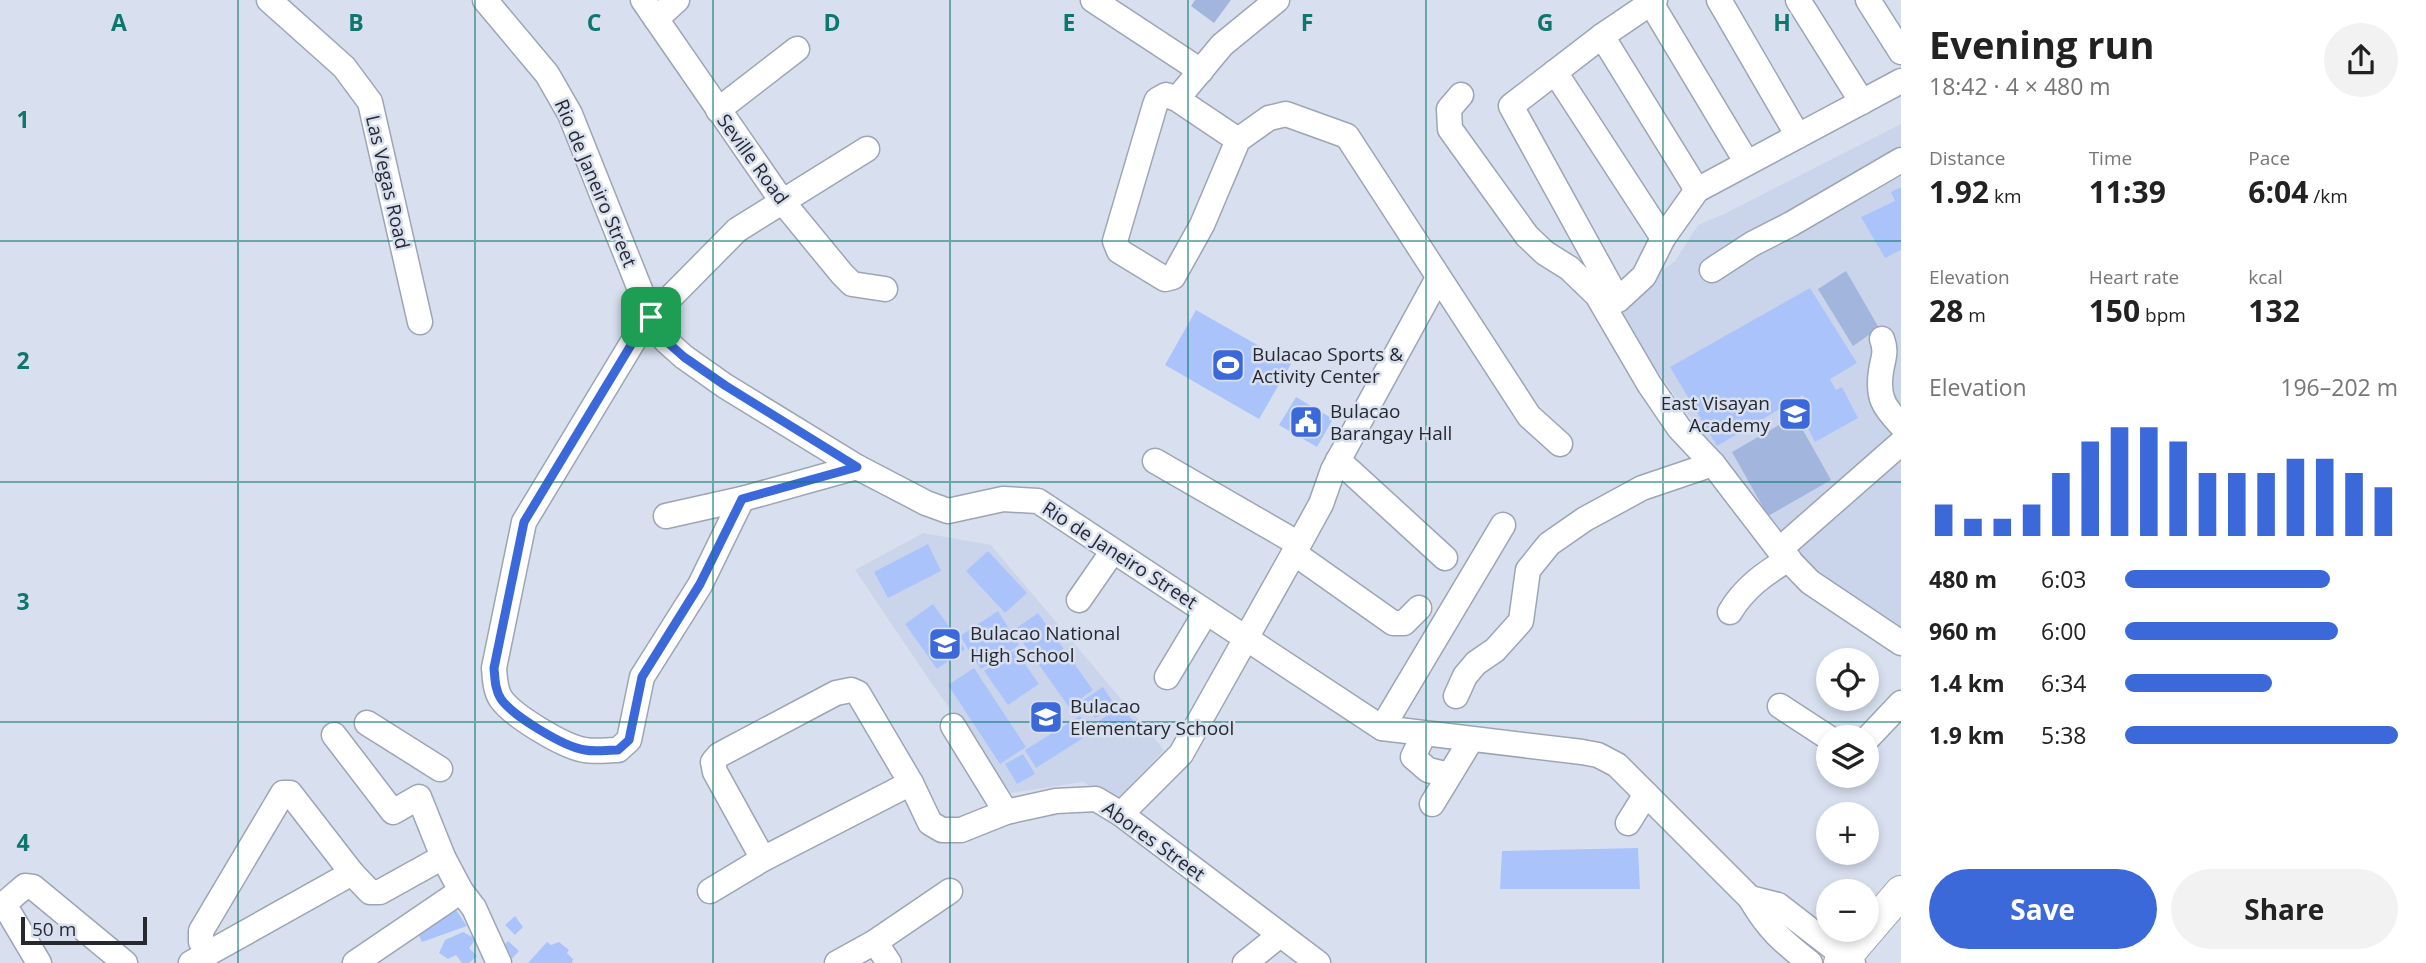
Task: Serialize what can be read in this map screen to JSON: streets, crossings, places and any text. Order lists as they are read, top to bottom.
{
  "streets": {
    "street": [
      "Seville Road",
      "Las Vegas Road",
      "Rio de Janeiro Street",
      "Abores Street"
    ]
  },
  "places": {
    "sports": ["Bulacao Sports & Activity Center"],
    "school or university": ["East Visayan Academy", "Bulacao National High School", "Bulacao Elementary School"],
    "public building": ["Bulacao Barangay Hall"]
  },
  "scale_bar": "50 m",
  "page": {
    "heading": ["Evening run", "18:42 · 4 × 480 m"],
    "stats": [
      ["Distance", "1.92 km"],
      ["Time", "11:39"],
      ["Pace", "6:04 /km"],
      ["Elevation", "28 m"],
      ["Heart rate", "150 bpm"],
      ["kcal", "132"]
    ],
    "chart": ["Elevation", "196–202 m"],
    "list": [
      {
        "name": "480 m",
        "note": "6:03"
      },
      {
        "name": "960 m",
        "note": "6:00"
      },
      {
        "name": "1.4 km",
        "note": "6:34"
      },
      {
        "name": "1.9 km",
        "note": "5:38"
      }
    ],
    "map_buttons": ["+", "−"],
    "buttons": ["Save", "Share"],
    "scale": "50 m"
  },
  "grid": {
    "columns": [
      "A",
      "B",
      "C",
      "D",
      "E",
      "F",
      "G",
      "H"
    ],
    "rows": [
      "1",
      "2",
      "3",
      "4"
    ]
  }
}
